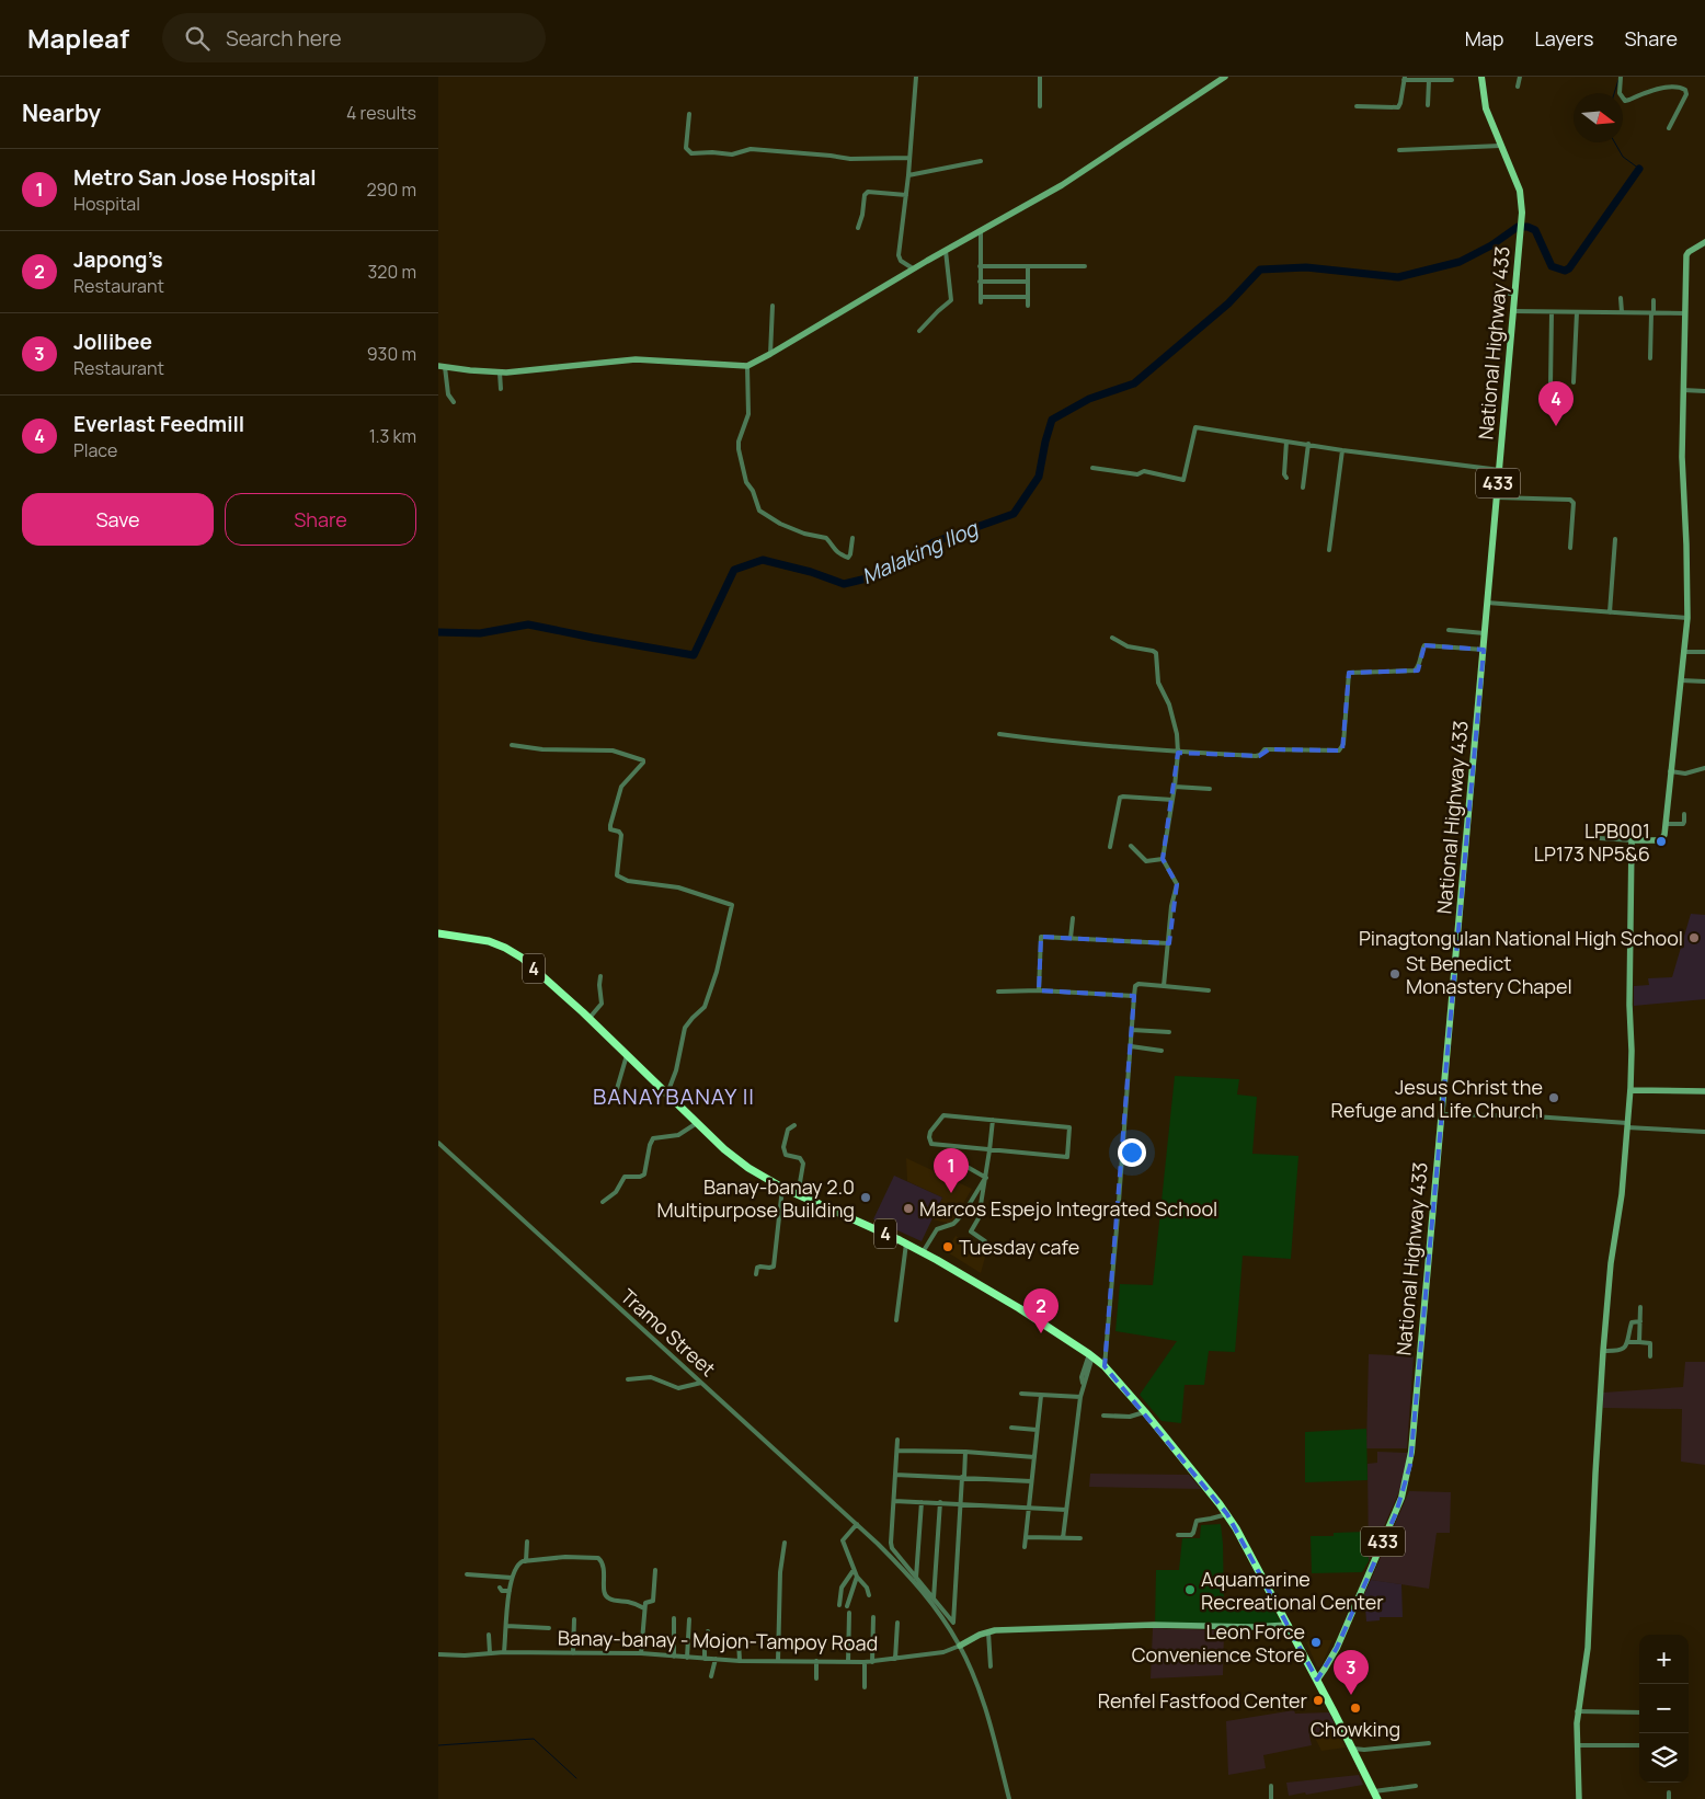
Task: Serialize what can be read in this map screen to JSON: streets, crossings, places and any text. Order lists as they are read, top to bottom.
{
  "streets": {
    "highway": ["4"],
    "main road": ["National Highway 433", "433"],
    "street": ["Tramo Street", "Banay-banay - Mojon-Tampoy Road"]
  },
  "crossings": [
    ["National Highway 433", "4"],
    ["4", "Banay-banay - Mojon-Tampoy Road"],
    ["Tramo Street", "Banay-banay - Mojon-Tampoy Road"]
  ],
  "districts": ["BANAYBANAY II"],
  "water": ["Malaking Ilog"],
  "places": [
    "LPB001 LP173 NP5&6",
    "Pinagtongulan National High School",
    "St Benedict Monastery Chapel",
    "Jesus Christ the Refuge and Life Church",
    "Banay-banay 2.0 Multipurpose Building",
    "Marcos Espejo Integrated School",
    "Tuesday cafe",
    "Aquamarine Recreational Center",
    "Leon Force Convenience Store",
    "Renfel Fastfood Center",
    "Chowking"
  ],
  "north": "right",
  "page": {
    "header": "Mapleaf",
    "search": "Search here",
    "nav": ["Map", "Layers", "Share"],
    "heading": ["Nearby", "4 results"],
    "list": [
      {
        "mark": "1",
        "name": "Metro San Jose Hospital",
        "note": "Hospital",
        "value": "290 m"
      },
      {
        "mark": "2",
        "name": "Japong’s",
        "note": "Restaurant",
        "value": "320 m"
      },
      {
        "mark": "3",
        "name": "Jollibee",
        "note": "Restaurant",
        "value": "930 m"
      },
      {
        "mark": "4",
        "name": "Everlast Feedmill",
        "note": "Place",
        "value": "1.3 km"
      }
    ],
    "pins": [
      "4",
      "1",
      "2",
      "3"
    ],
    "buttons": ["Save", "Share"],
    "map_buttons": ["+", "−"]
  }
}
